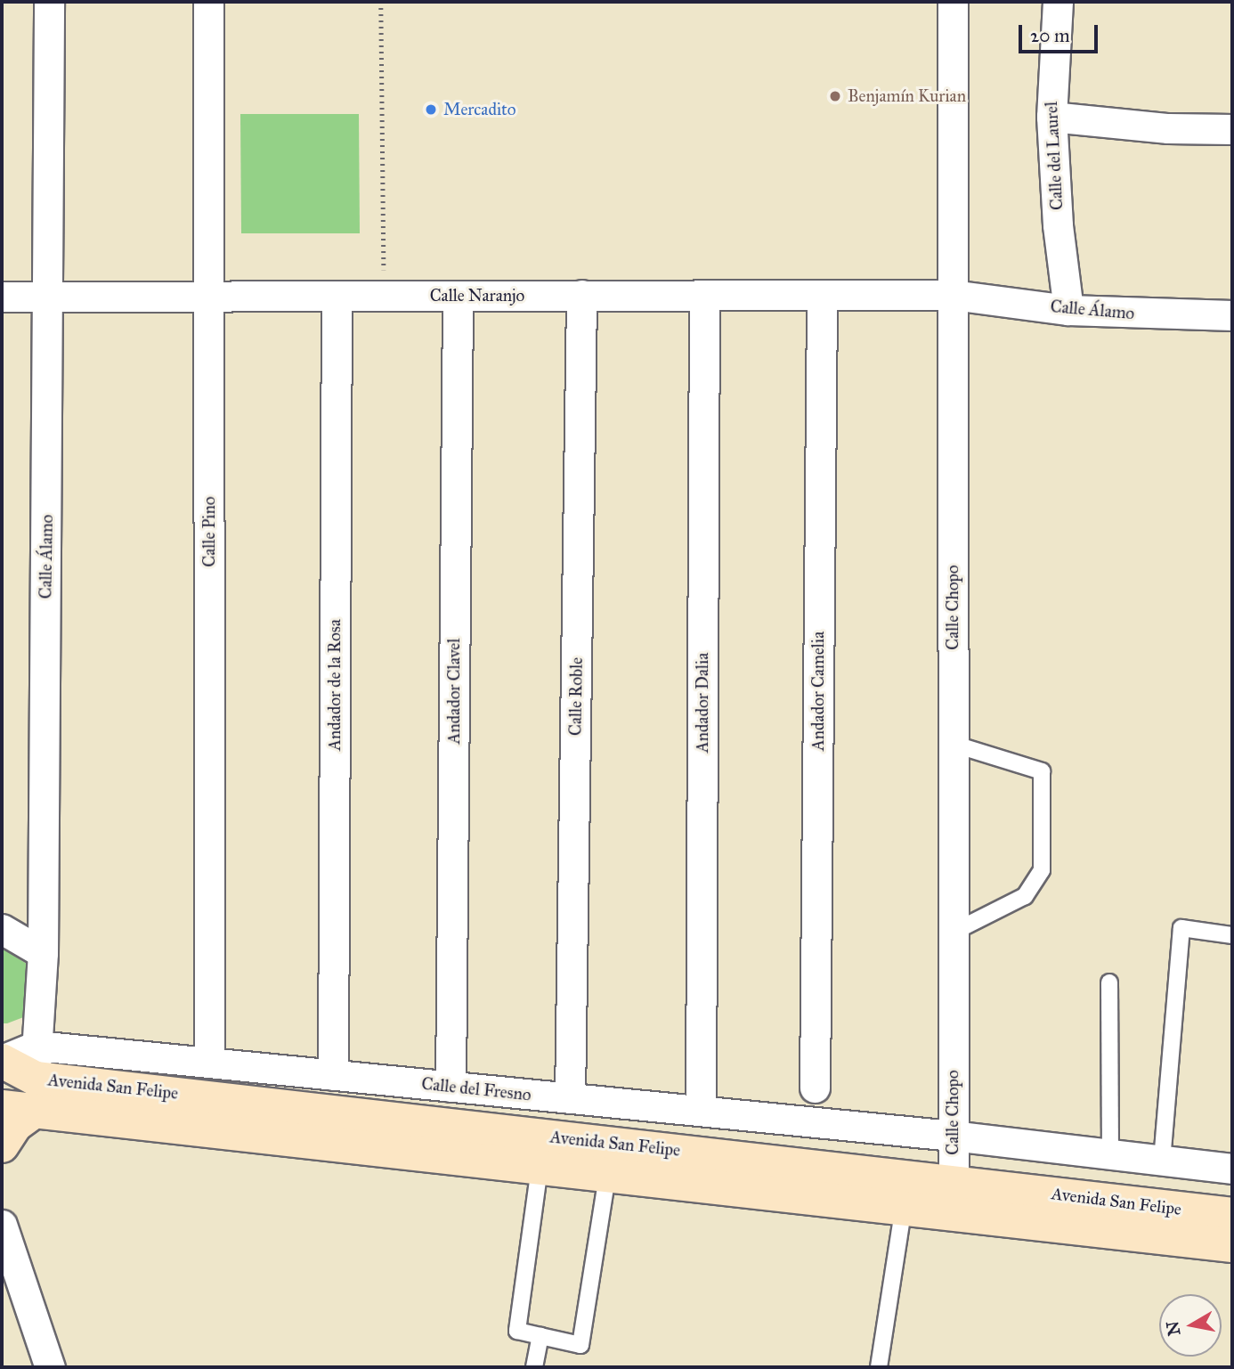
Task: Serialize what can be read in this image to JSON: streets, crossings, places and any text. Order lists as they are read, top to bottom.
{
  "streets": {
    "main road": ["Avenida San Felipe"],
    "street": [
      "Calle del Laurel",
      "Calle Naranjo",
      "Calle Álamo",
      "Calle Pino",
      "Calle Chopo",
      "Andador de la Rosa",
      "Andador Clavel",
      "Andador Camelia",
      "Calle Roble",
      "Andador Dalia",
      "Calle del Fresno"
    ]
  },
  "crossings": [
    ["Calle del Laurel", "Calle Álamo"],
    ["Calle Naranjo", "Calle Álamo"],
    ["Calle Naranjo", "Calle Pino"],
    ["Calle Naranjo", "Calle Chopo"],
    ["Calle Naranjo", "Andador de la Rosa"],
    ["Calle Naranjo", "Andador Clavel"],
    ["Calle Naranjo", "Andador Camelia"],
    ["Calle Naranjo", "Calle Roble"],
    ["Calle Naranjo", "Andador Dalia"],
    ["Calle Álamo", "Calle Chopo"],
    ["Calle Álamo", "Avenida San Felipe"],
    ["Calle Álamo", "Calle del Fresno"],
    ["Calle Pino", "Calle del Fresno"],
    ["Calle Chopo", "Avenida San Felipe"],
    ["Calle Chopo", "Calle del Fresno"],
    ["Andador de la Rosa", "Calle del Fresno"],
    ["Andador Clavel", "Calle del Fresno"],
    ["Calle Roble", "Calle del Fresno"],
    ["Andador Dalia", "Calle del Fresno"],
    ["Avenida San Felipe", "Calle del Fresno"]
  ],
  "places": ["Benjamín Kurian", "Mercadito"],
  "scale_bar": "20 m",
  "north": "left"
}
